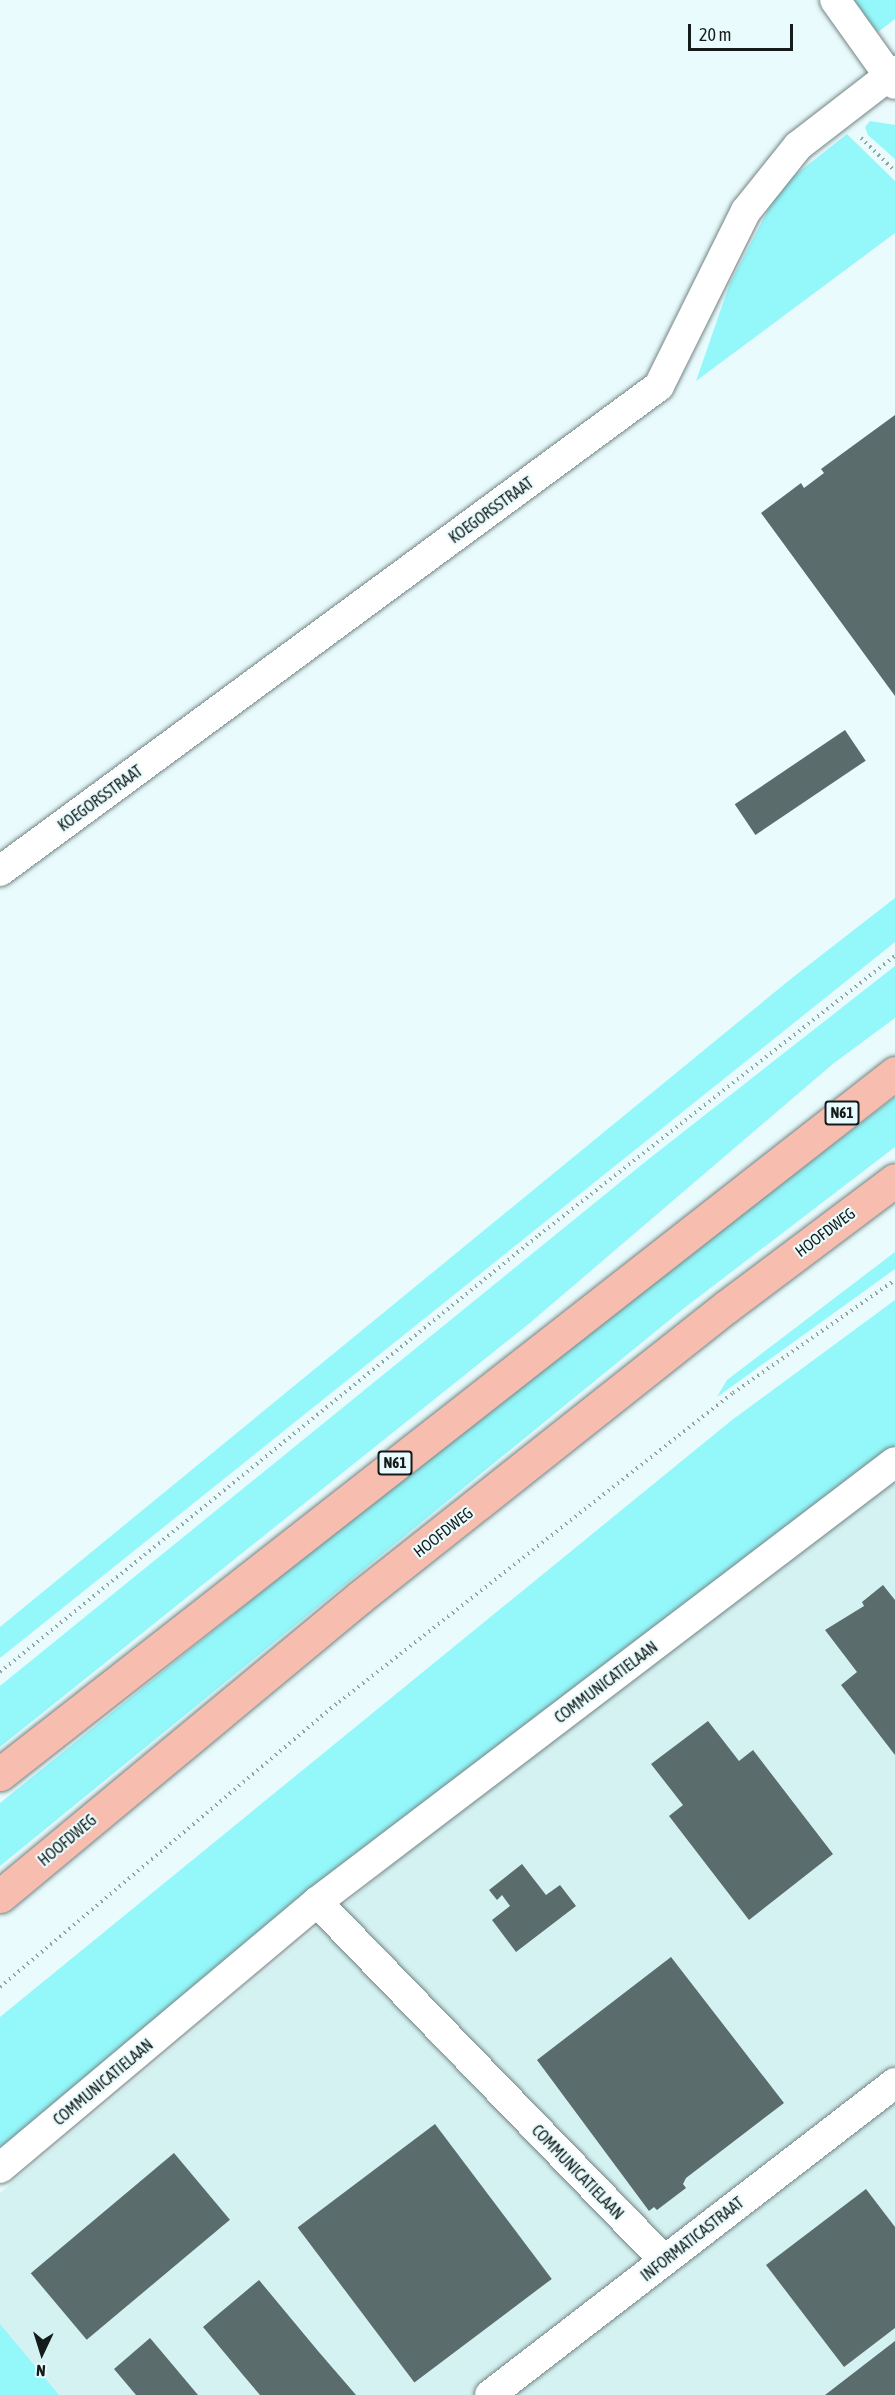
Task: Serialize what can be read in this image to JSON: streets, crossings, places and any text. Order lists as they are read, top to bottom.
{
  "streets": {
    "main road": ["N61", "HOOFDWEG"],
    "street": ["KOEGORSSTRAAT", "COMMUNICATIELAAN", "INFORMATICASTRAAT"]
  },
  "crossings": [
    ["COMMUNICATIELAAN", "INFORMATICASTRAAT"]
  ],
  "scale_bar": "20 m",
  "north": "bottom"
}
